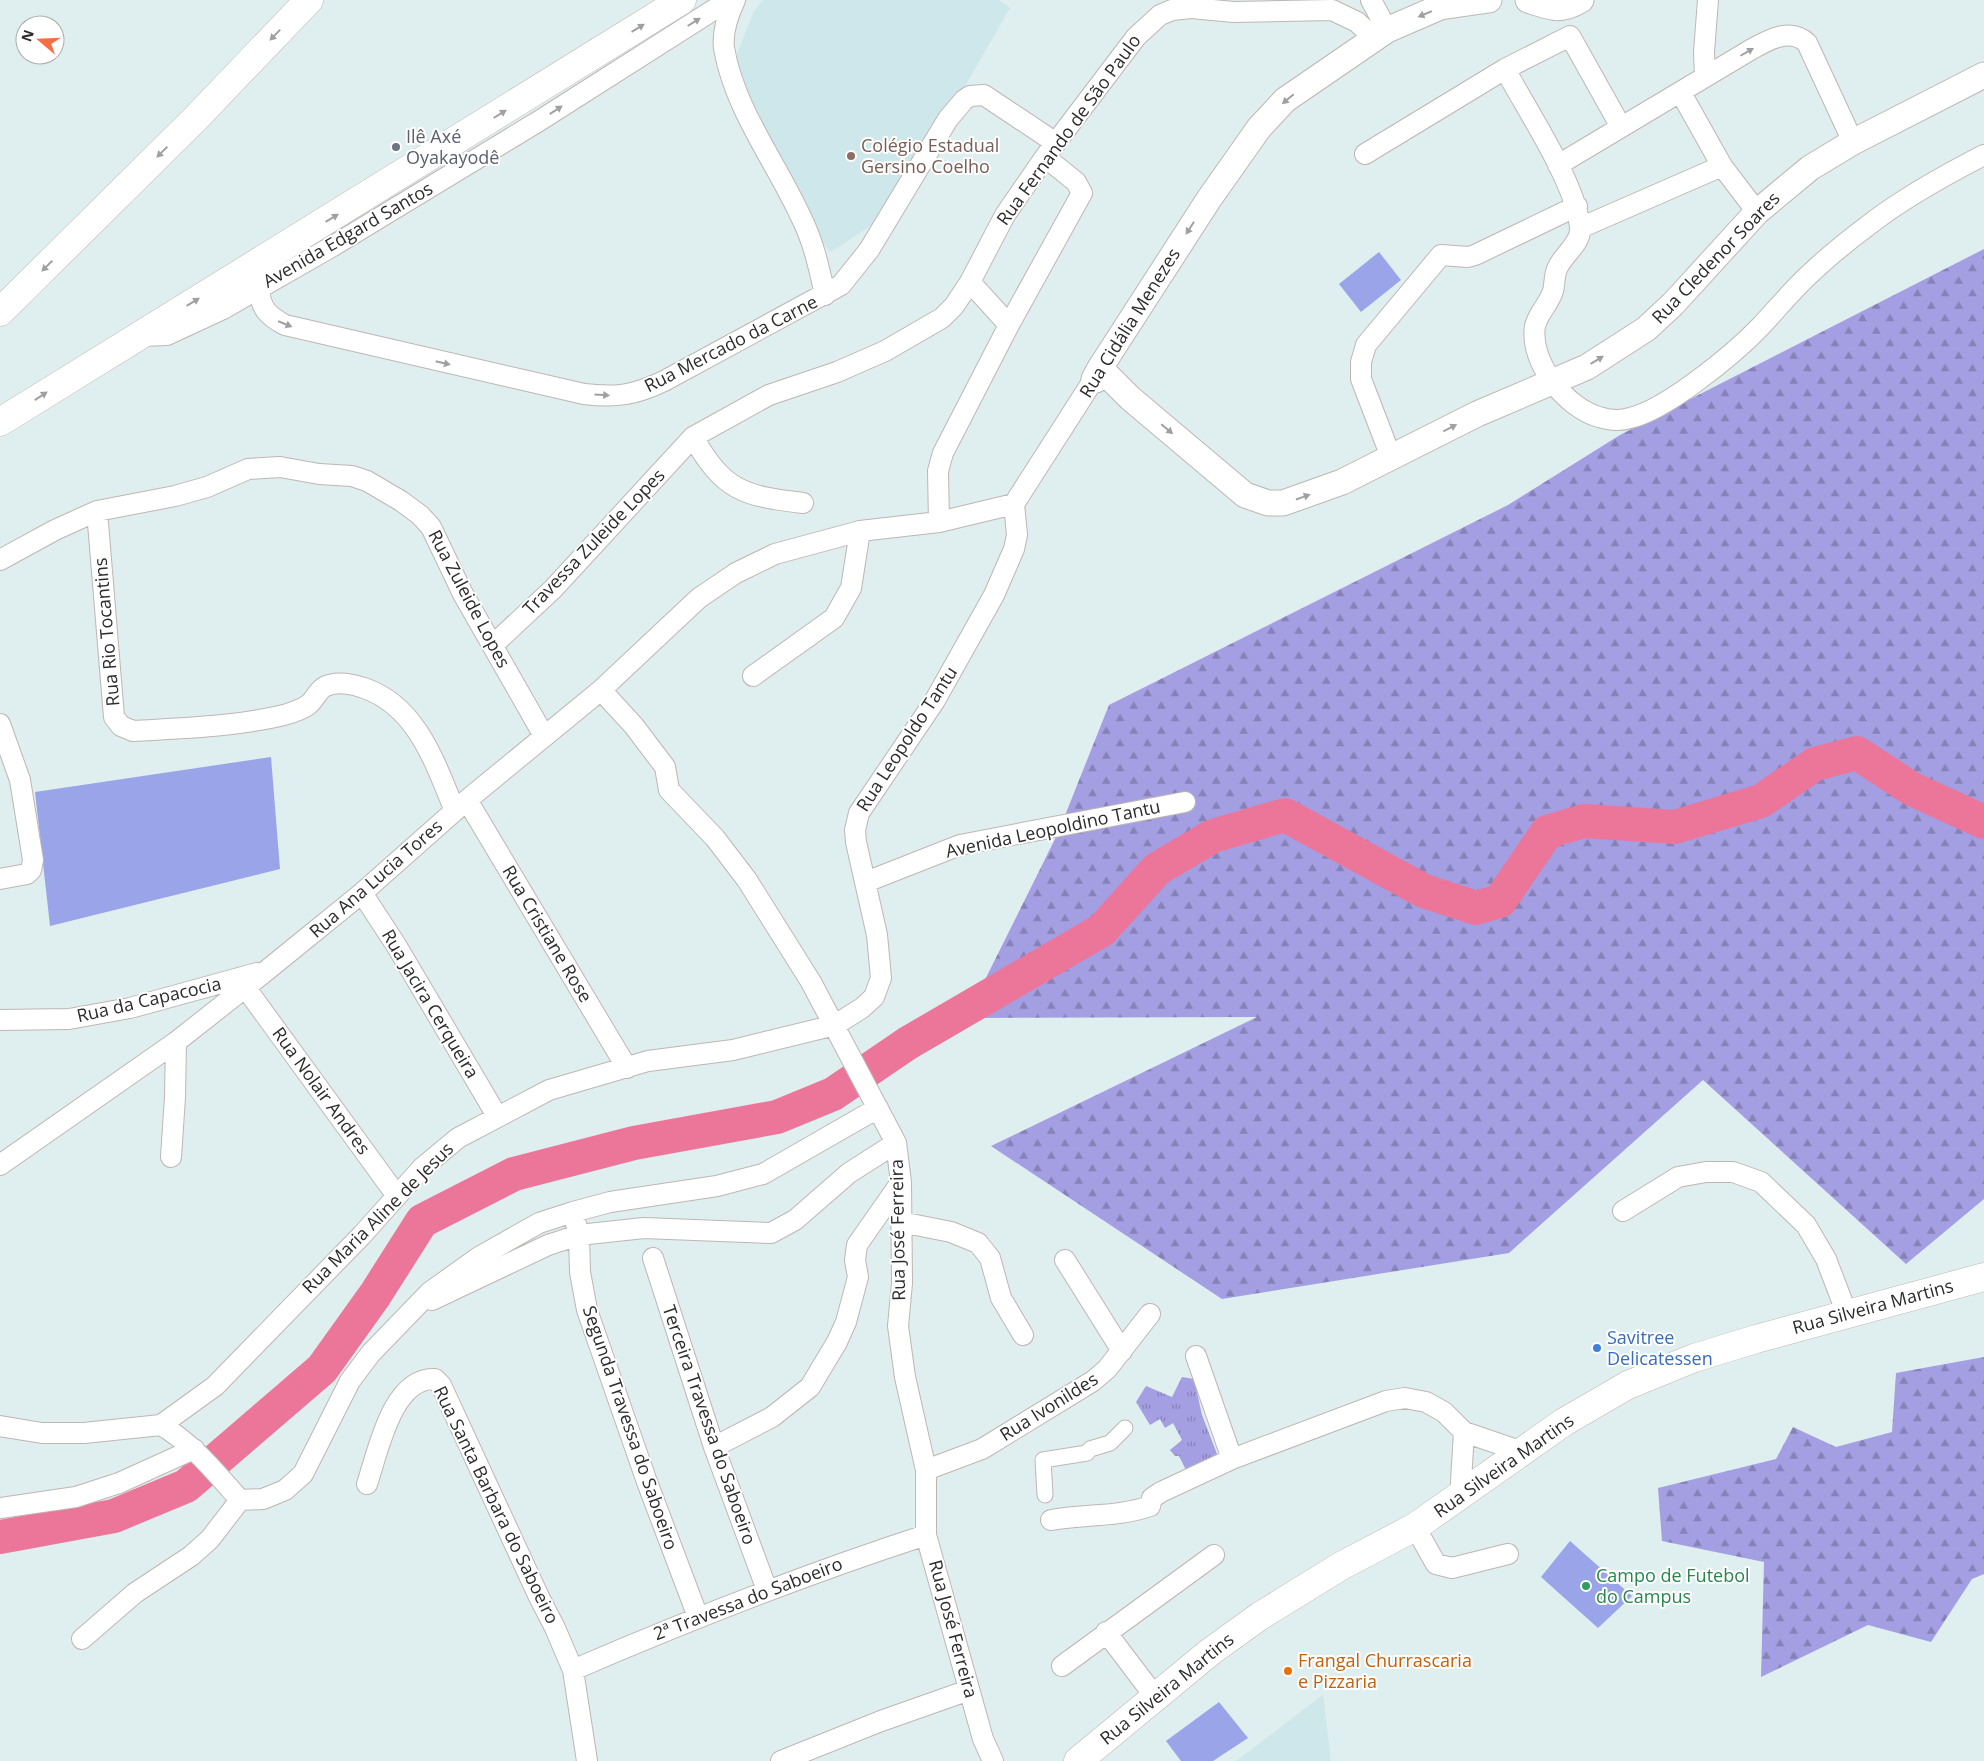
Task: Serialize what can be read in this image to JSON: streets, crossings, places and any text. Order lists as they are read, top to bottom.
{
  "streets": {
    "main road": ["Avenida Edgard Santos", "Rua Silveira Martins"],
    "street": [
      "Rua Fernando de São Paulo",
      "Rua Cledenor Soares",
      "Rua Cidália Menezes",
      "Rua Mercado da Carne",
      "Travessa Zuleide Lopes",
      "Rua Zuleide Lopes",
      "Rua Rio Tocantins",
      "Rua Leopoldo Tantu",
      "Avenida Leopoldino Tantu",
      "Rua Ana Lucia Tores",
      "Rua Cristiane Rose",
      "Rua da Capacocia",
      "Rua Jacira Cerqueira",
      "Rua Nolair Andres",
      "Rua Maria Aline de Jesus",
      "Rua José Ferreira",
      "Rua Ivonildes",
      "Terceira Travessa do Saboeiro",
      "Segunda Travessa do Saboeiro",
      "Rua Santa Barbara do Saboeiro",
      "2ª Travessa do Saboeiro"
    ]
  },
  "crossings": [
    ["Rua Fernando de São Paulo", "Rua Cidália Menezes"],
    ["Rua Fernando de São Paulo", "Travessa Zuleide Lopes"],
    ["Avenida Edgard Santos", "Rua Mercado da Carne"],
    ["Rua Cledenor Soares", "Rua Cidália Menezes"],
    ["Rua Cidália Menezes", "Rua Leopoldo Tantu"],
    ["Travessa Zuleide Lopes", "Rua Zuleide Lopes"],
    ["Rua Zuleide Lopes", "Rua Rio Tocantins"],
    ["Rua Zuleide Lopes", "Rua Ana Lucia Tores"],
    ["Rua Rio Tocantins", "Rua Ana Lucia Tores"],
    ["Rua Rio Tocantins", "Rua Cristiane Rose"],
    ["Rua Leopoldo Tantu", "Avenida Leopoldino Tantu"],
    ["Rua Leopoldo Tantu", "Rua Maria Aline de Jesus"],
    ["Rua Leopoldo Tantu", "Rua José Ferreira"],
    ["Rua Ana Lucia Tores", "Rua Cristiane Rose"],
    ["Rua Ana Lucia Tores", "Rua da Capacocia"],
    ["Rua Ana Lucia Tores", "Rua Jacira Cerqueira"],
    ["Rua Ana Lucia Tores", "Rua Nolair Andres"],
    ["Rua Ana Lucia Tores", "Rua José Ferreira"],
    ["Rua Cristiane Rose", "Rua Maria Aline de Jesus"],
    ["Rua Jacira Cerqueira", "Rua Maria Aline de Jesus"],
    ["Rua Nolair Andres", "Rua Maria Aline de Jesus"],
    ["Rua Maria Aline de Jesus", "Rua José Ferreira"],
    ["Rua José Ferreira", "Rua Ivonildes"],
    ["Rua José Ferreira", "2ª Travessa do Saboeiro"],
    ["Terceira Travessa do Saboeiro", "2ª Travessa do Saboeiro"],
    ["Segunda Travessa do Saboeiro", "2ª Travessa do Saboeiro"],
    ["Rua Santa Barbara do Saboeiro", "2ª Travessa do Saboeiro"]
  ],
  "one_way": ["Rua Mercado da Carne"],
  "places": [
    "Ilê Axé Oyakayodê",
    "Colégio Estadual Gersino Coelho",
    "Savitree Delicatessen",
    "Campo de Futebol do Campus",
    "Frangal Churrascaria e Pizzaria"
  ],
  "north": "left"
}
